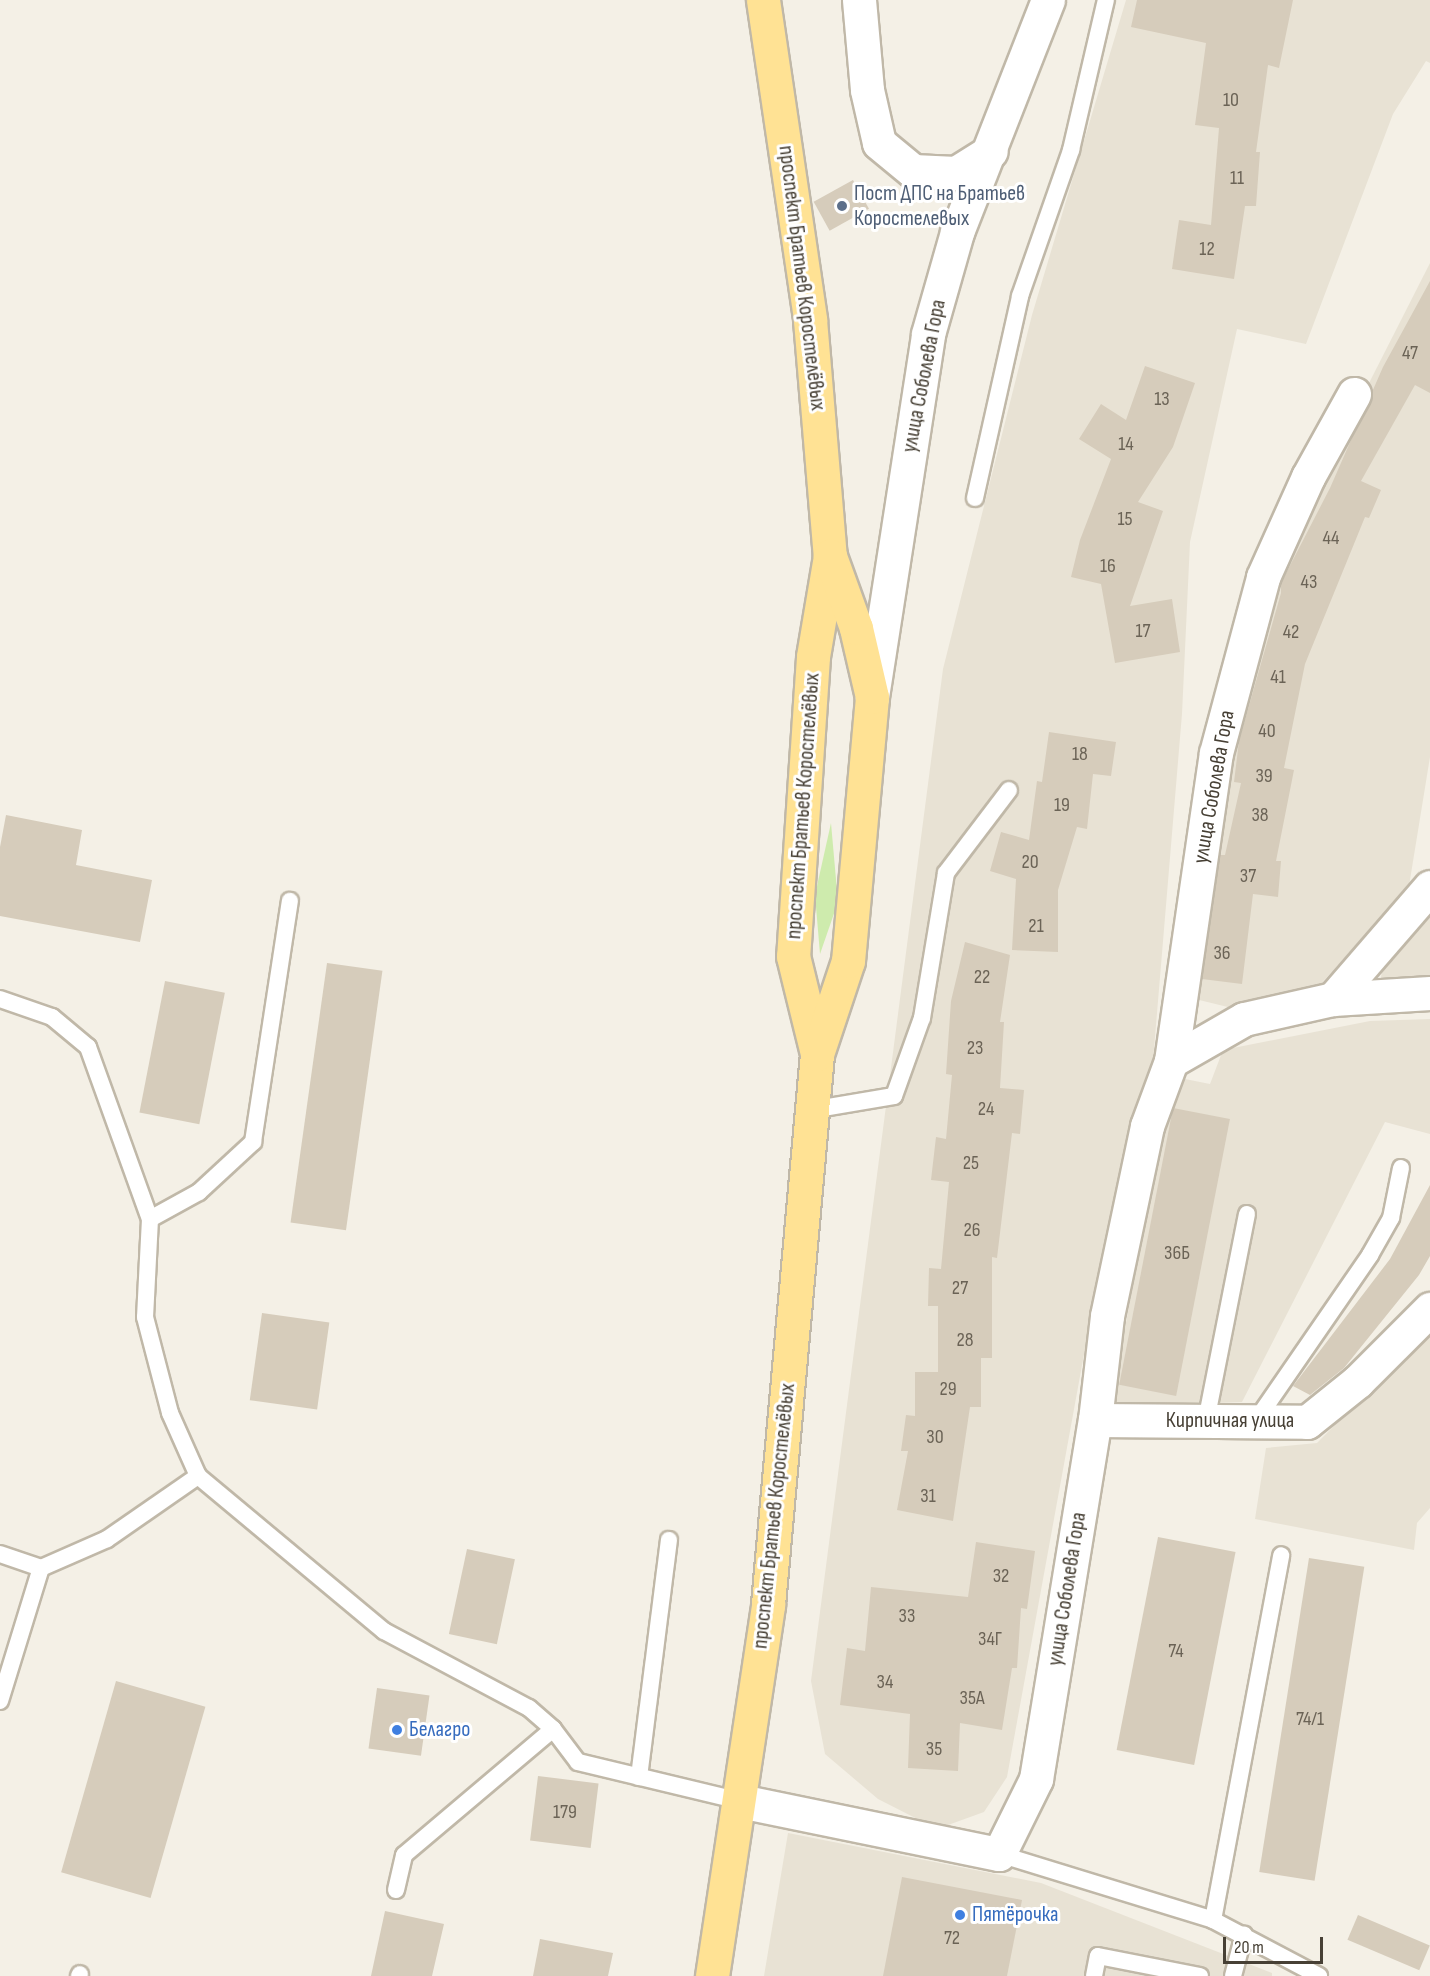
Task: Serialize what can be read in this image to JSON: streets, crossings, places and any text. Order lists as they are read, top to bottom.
{
  "streets": {
    "main road": ["проспект Братьев Коростелёвых"],
    "street": ["улица Соболева Гора", "Кирпичная улица"]
  },
  "crossings": [
    ["проспект Братьев Коростелёвых", "улица Соболева Гора"],
    ["улица Соболева Гора", "Кирпичная улица"]
  ],
  "places": ["Пост ДПС на Братьев Коростелевых", "Белагро", "Пятёрочка"],
  "house_numbers": [
    "10",
    "11",
    "12",
    "47",
    "13",
    "14",
    "15",
    "44",
    "16",
    "43",
    "17",
    "42",
    "41",
    "40",
    "18",
    "39",
    "19",
    "38",
    "20",
    "37",
    "21",
    "36",
    "22",
    "23",
    "24",
    "25",
    "26",
    "36Б",
    "27",
    "28",
    "29",
    "30",
    "31",
    "32",
    "33",
    "34Г",
    "74",
    "34",
    "35А",
    "74/1",
    "35",
    "179",
    "72"
  ],
  "scale_bar": "20 m"
}
